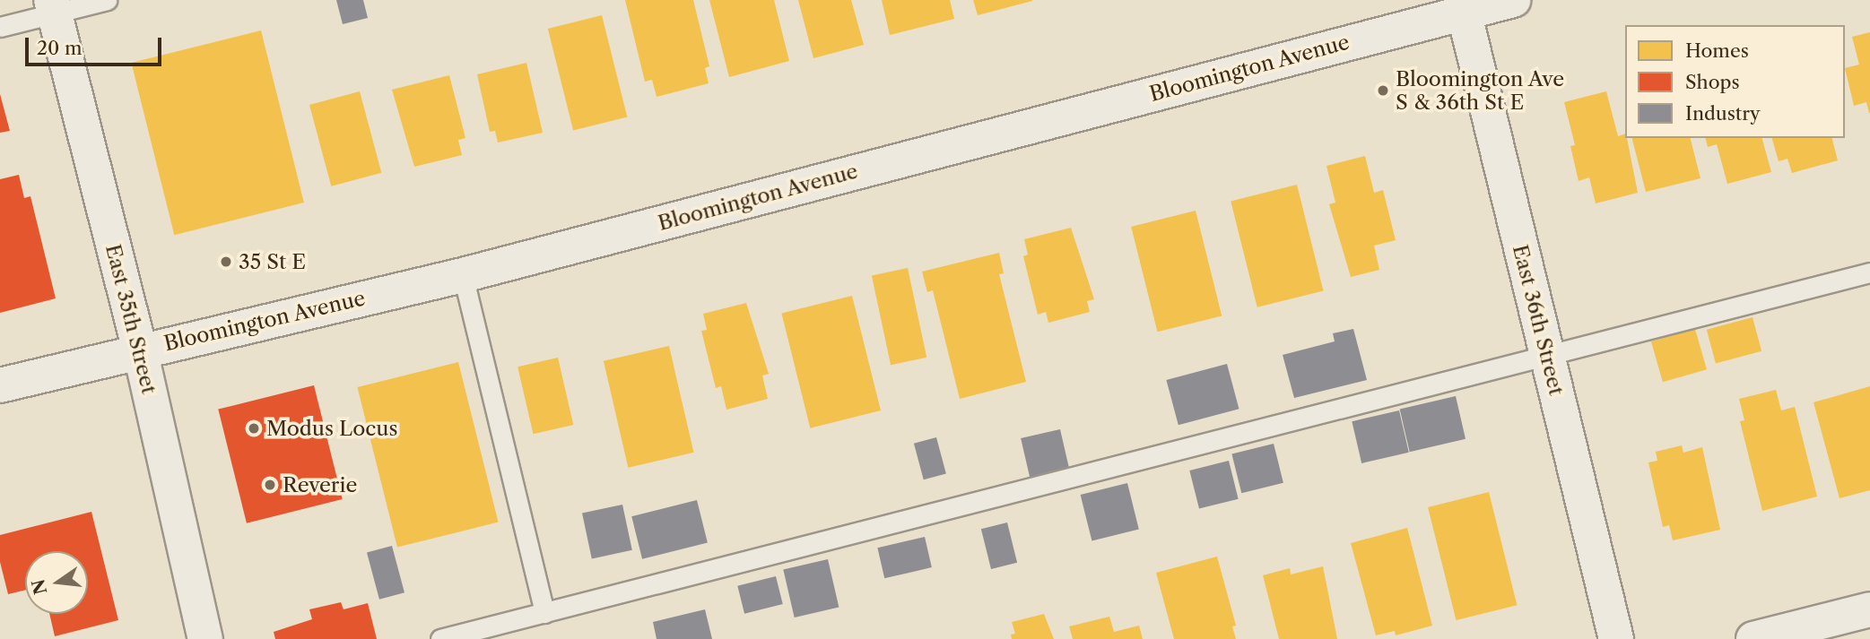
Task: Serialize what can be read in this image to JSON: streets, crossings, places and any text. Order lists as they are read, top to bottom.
{
  "streets": {
    "street": ["Bloomington Avenue", "East 35th Street", "East 36th Street"]
  },
  "crossings": [
    ["Bloomington Avenue", "East 35th Street"],
    ["Bloomington Avenue", "East 36th Street"]
  ],
  "places": [
    "Bloomington Ave S & 36th St E",
    "35 St E",
    "Modus Locus",
    "Reverie"
  ],
  "legend": ["Homes", "Shops", "Industry"],
  "scale_bar": "20 m",
  "north": "left"
}
